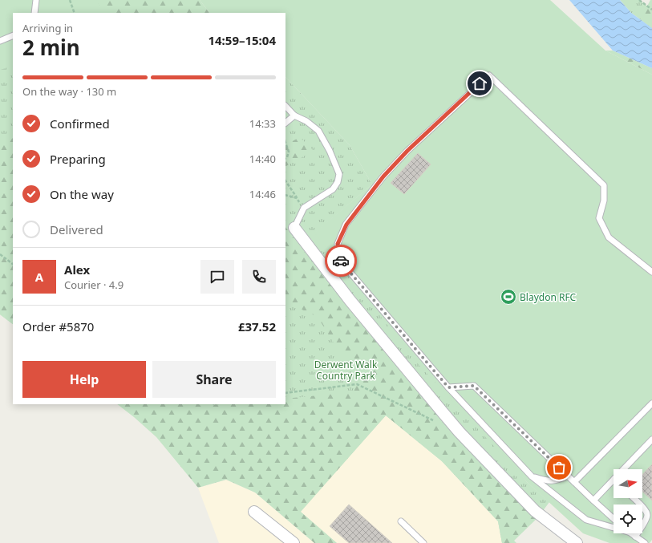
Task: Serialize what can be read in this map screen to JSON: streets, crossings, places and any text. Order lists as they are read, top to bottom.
{
  "parks": ["Derwent Walk Country Park"],
  "places": {
    "sports": ["Blaydon RFC"]
  },
  "north": "right",
  "page": {
    "heading": ["2 min", "Arriving in", "14:59–15:04"],
    "panel": [
      "Alex",
      "Courier · 4.9",
      "Order #5870",
      "£37.52"
    ],
    "bar": "On the way · 130 m",
    "list": [
      ["Confirmed", "14:33"],
      ["Preparing", "14:40"],
      ["On the way", "14:46"],
      "Delivered"
    ],
    "round": "A",
    "buttons": ["Help", "Share"]
  }
}
